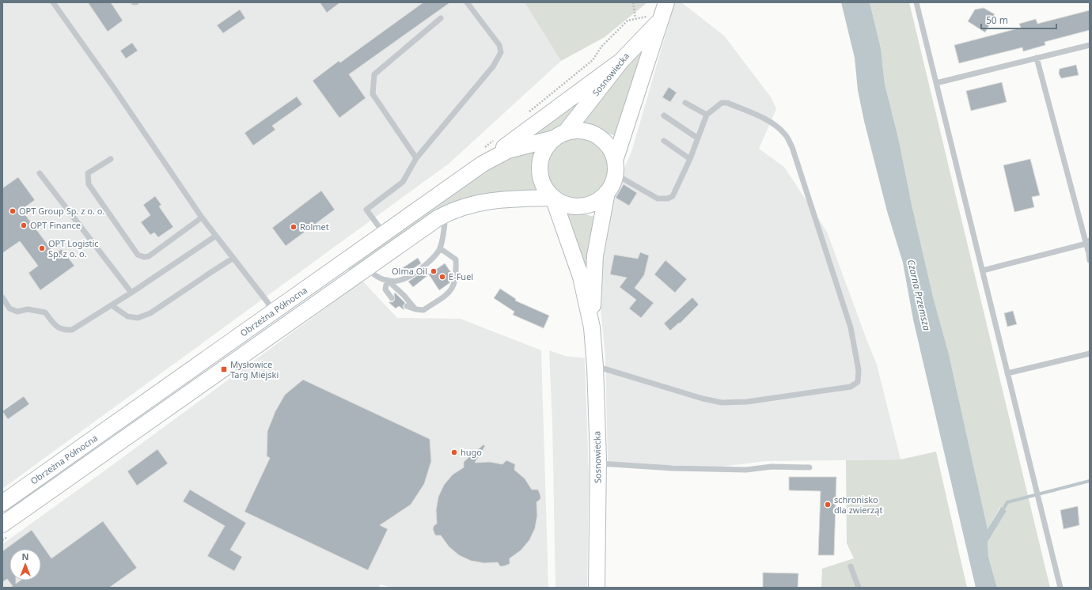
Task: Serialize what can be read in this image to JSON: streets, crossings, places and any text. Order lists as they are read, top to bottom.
{
  "streets": {
    "street": ["Sosnowiecka", "Obrzeżna Północna"]
  },
  "crossings": [
    ["Sosnowiecka", "Obrzeżna Północna"]
  ],
  "water": ["Czarna Przemsza"],
  "places": {
    "other": [
      "OPT Group Sp. z o. o.",
      "OPT Finance",
      "Rolmet",
      "OPT Logistic Sp. z o. o.",
      "Olma Oil",
      "E-Fuel",
      "hugo",
      "schronisko dla zwierząt"
    ],
    "transit": ["Mysłowice Targ Miejski"]
  },
  "scale_bar": "50 m",
  "north": "top"
}
